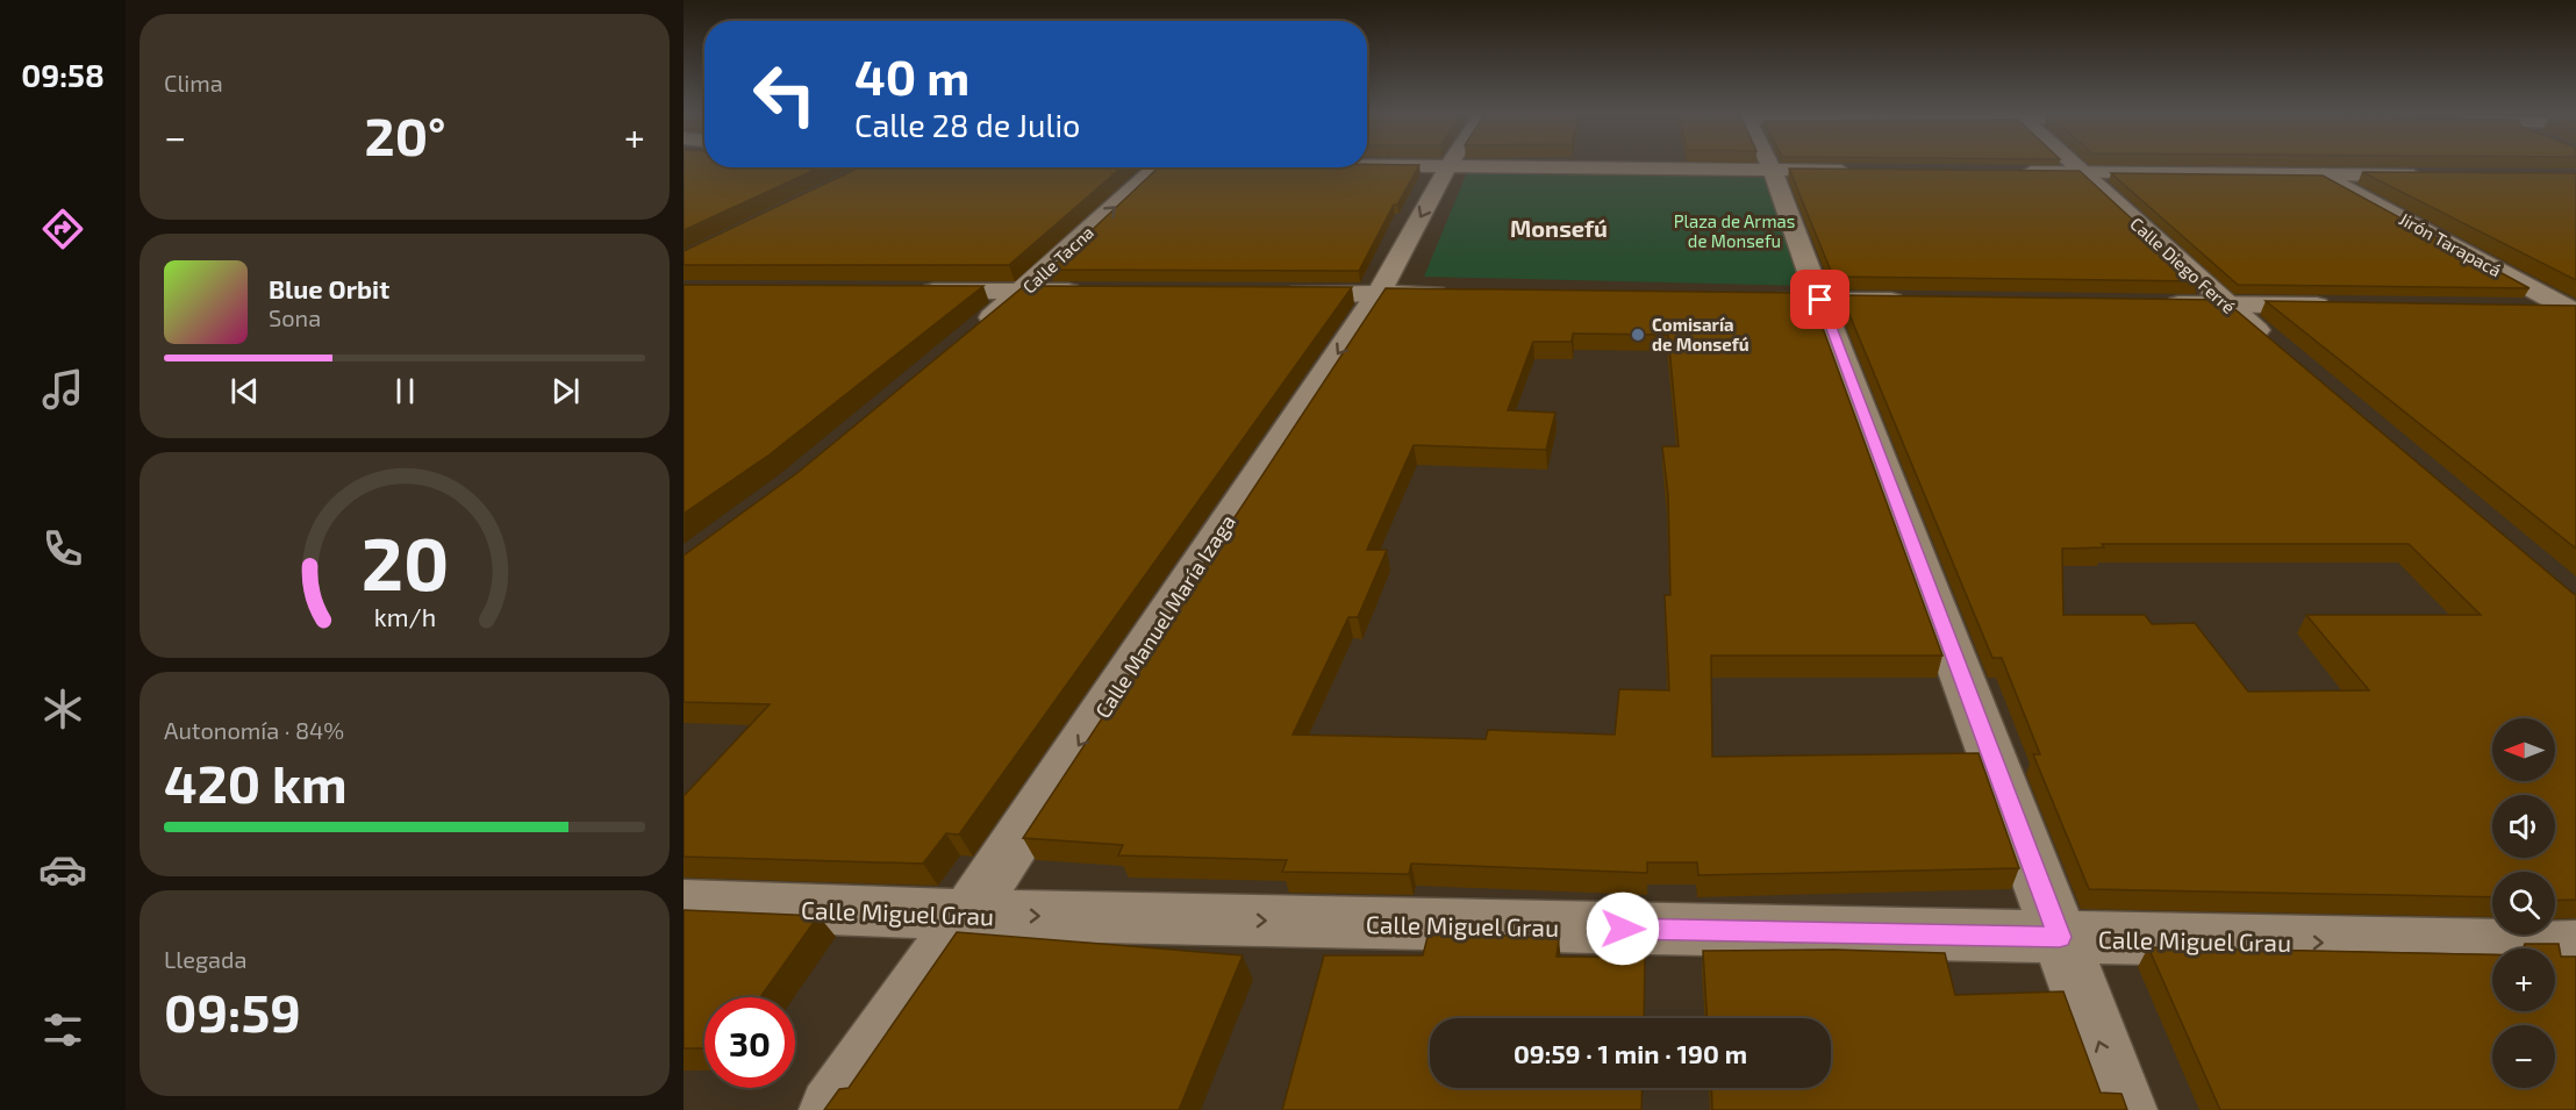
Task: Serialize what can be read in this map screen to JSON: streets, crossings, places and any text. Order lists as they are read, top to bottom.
{
  "streets": {
    "street": [
      "Jirón Tarapacá",
      "Calle Tacna",
      "Calle Diego Ferré",
      "Calle Manuel María Izaga",
      "Calle Miguel Grau"
    ]
  },
  "crossings": [
    ["Calle Manuel María Izaga", "Calle Miguel Grau"]
  ],
  "one_way": ["Calle Tacna", "Calle Manuel María Izaga", "Calle Miguel Grau"],
  "districts": ["Monsefú"],
  "parks": ["Plaza de Armas de Monsefu"],
  "places": ["Comisaría de Monsefú"],
  "north": "left",
  "page": {
    "tabs": "09:58",
    "tile": [
      "Clima",
      ["Autonomía · 84%", "420 km"],
      ["Llegada", "09:59"]
    ],
    "turn": ["40 m", "Calle 28 de Julio"],
    "heat": ["−", "20°", "+"],
    "song": ["Blue Orbit", "Sona"],
    "map_buttons": ["+", "−"],
    "limit": "30",
    "trip": "09:59 · 1 min · 190 m",
    "gauge": ["20", "km/h"]
  }
}
